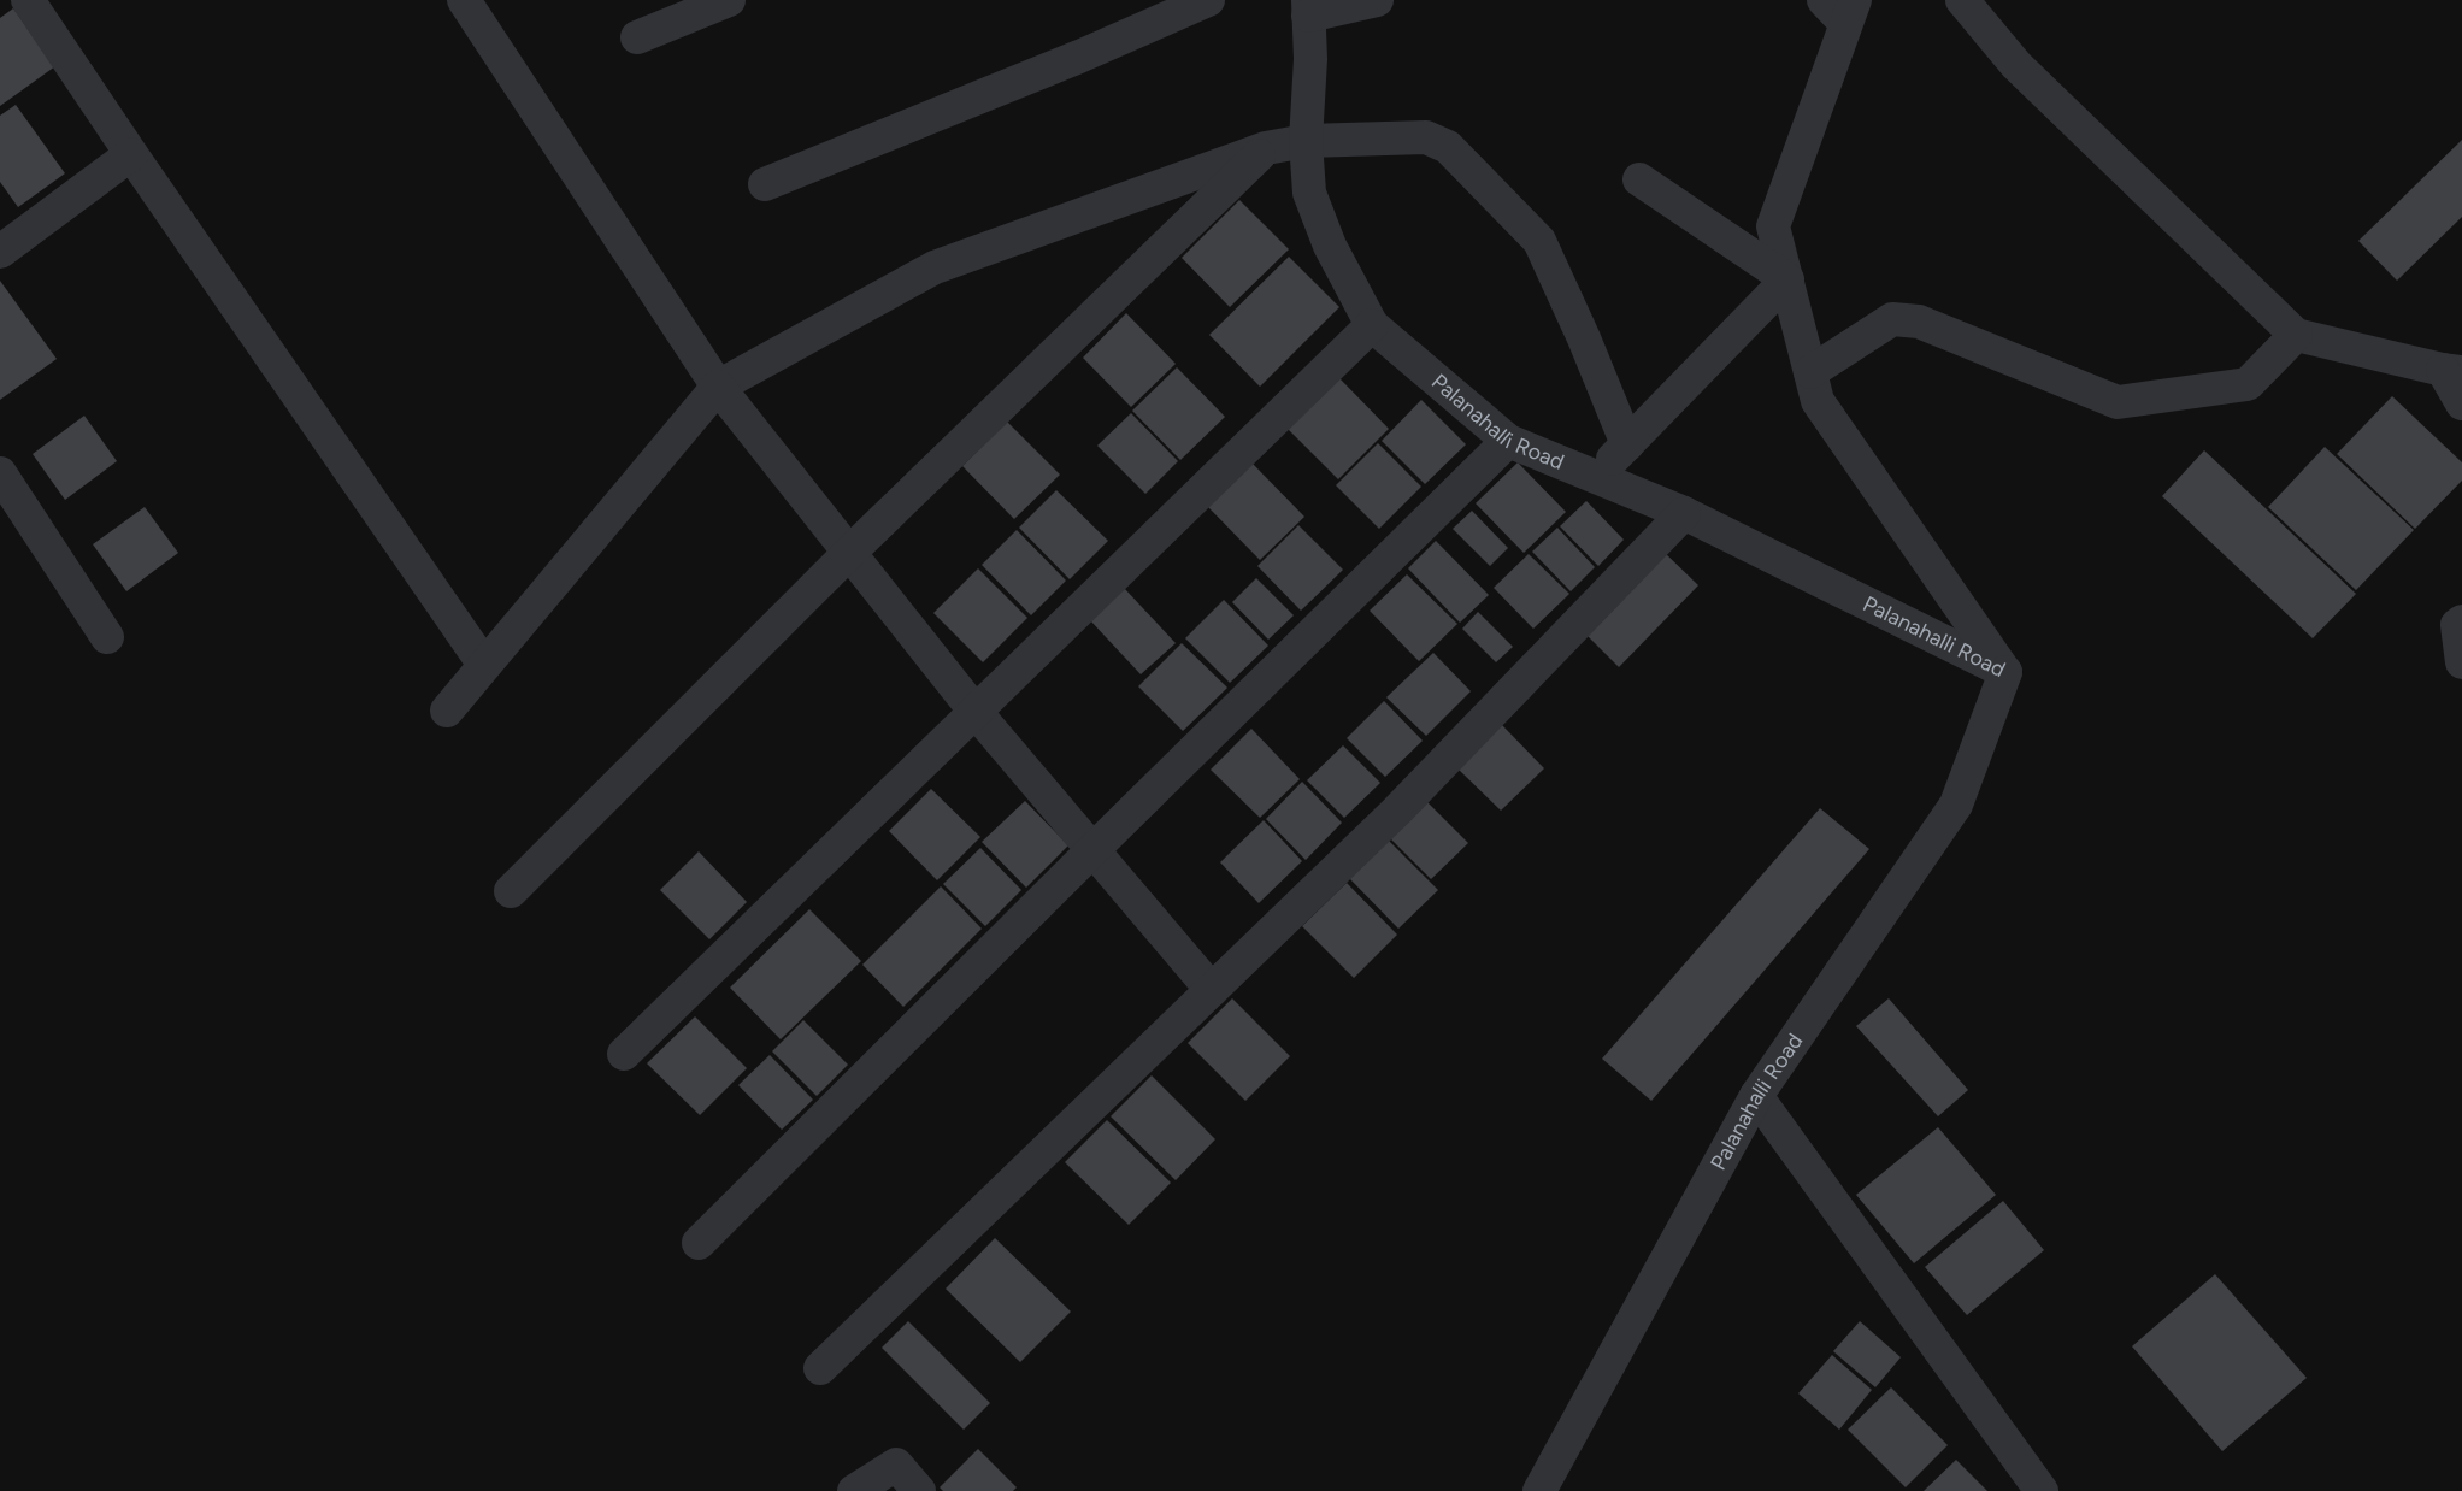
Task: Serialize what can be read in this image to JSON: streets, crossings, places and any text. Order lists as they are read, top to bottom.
{
  "streets": {
    "street": ["Palanahalli Road"]
  }
}
